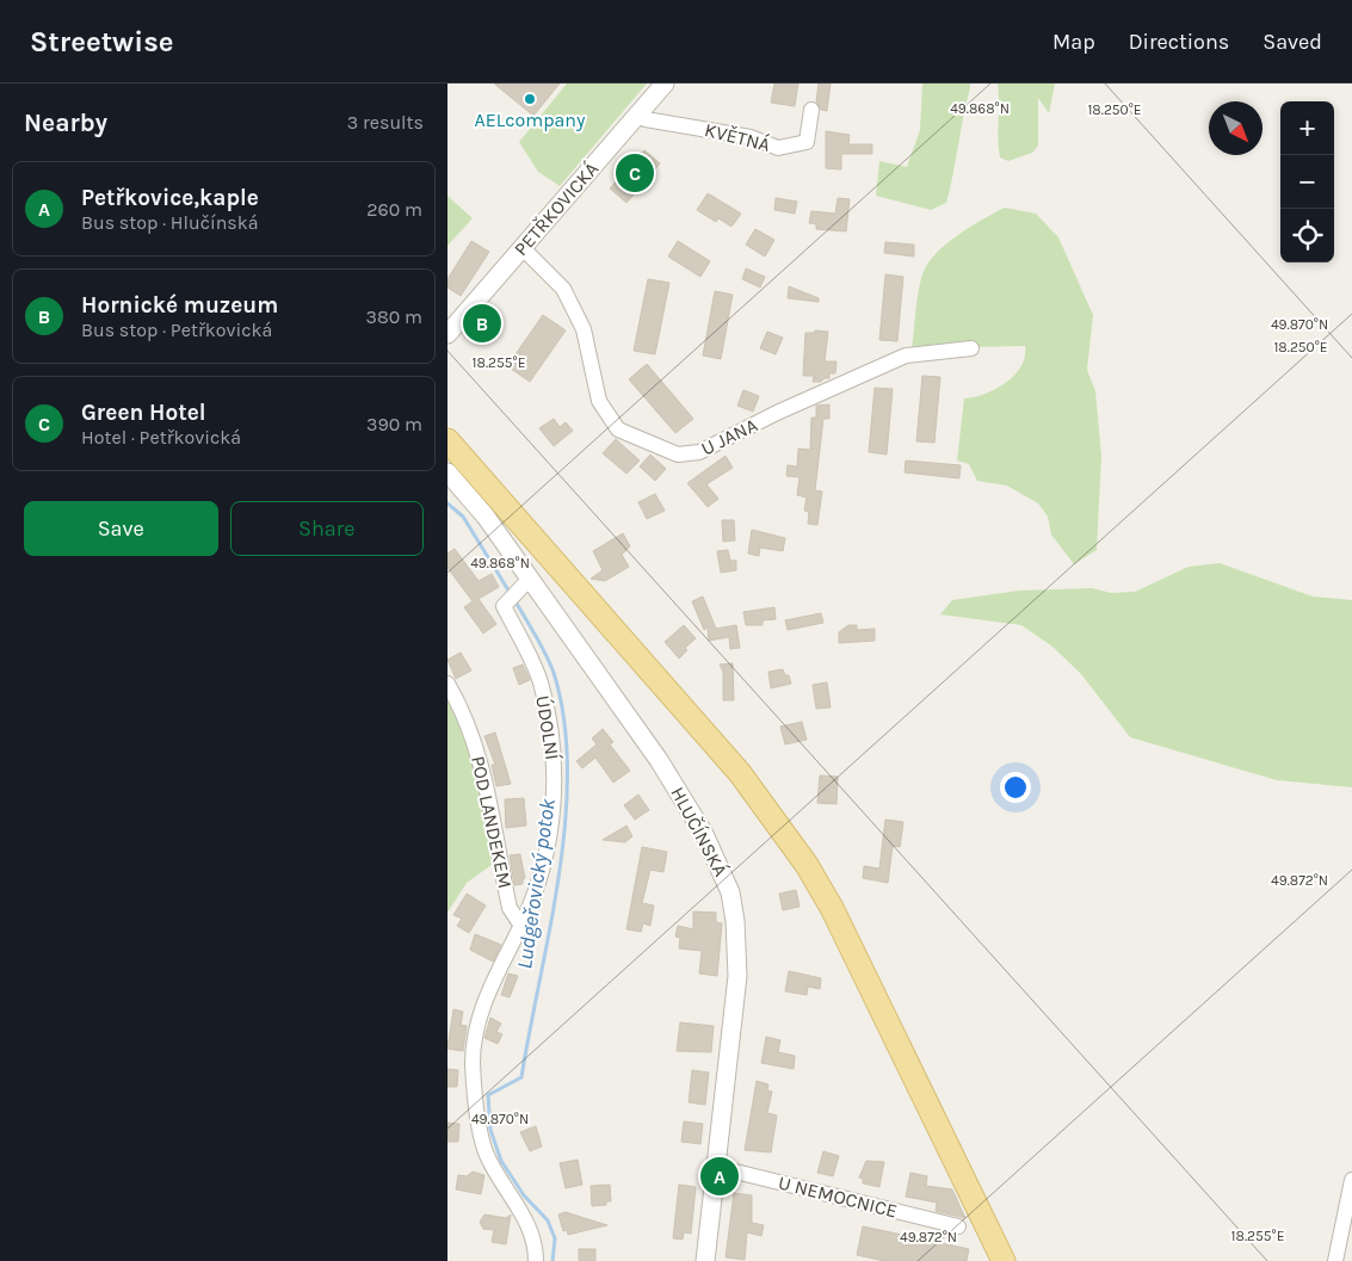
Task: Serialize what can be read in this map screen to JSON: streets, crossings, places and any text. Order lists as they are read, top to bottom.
{
  "streets": {
    "street": [
      "KVĚTNÁ",
      "PETŘKOVICKÁ",
      "U JANA",
      "ÚDOLNÍ",
      "POD LANDEKEM",
      "HLUČÍNSKÁ",
      "U NEMOCNICE"
    ]
  },
  "crossings": [
    ["KVĚTNÁ", "PETŘKOVICKÁ"],
    ["PETŘKOVICKÁ", "U JANA"],
    ["ÚDOLNÍ", "POD LANDEKEM"],
    ["ÚDOLNÍ", "HLUČÍNSKÁ"],
    ["HLUČÍNSKÁ", "U NEMOCNICE"]
  ],
  "water": ["Ludgeřovický potok"],
  "places": ["AELcompany"],
  "north": "bottom right",
  "page": {
    "header": "Streetwise",
    "nav": ["Map", "Directions", "Saved"],
    "heading": ["Nearby", "3 results"],
    "map_buttons": ["+", "−"],
    "pins": ["C", "B", "A"],
    "list": [
      {
        "mark": "A",
        "name": "Petřkovice,kaple",
        "note": "Bus stop · Hlučínská",
        "value": "260 m"
      },
      {
        "mark": "B",
        "name": "Hornické muzeum",
        "note": "Bus stop · Petřkovická",
        "value": "380 m"
      },
      {
        "mark": "C",
        "name": "Green Hotel",
        "note": "Hotel · Petřkovická",
        "value": "390 m"
      }
    ],
    "buttons": ["Save", "Share"]
  },
  "coordinates": [
    "49.868°N",
    "18.250°E",
    "49.870°N",
    "18.255°E",
    "49.872°N"
  ]
}
